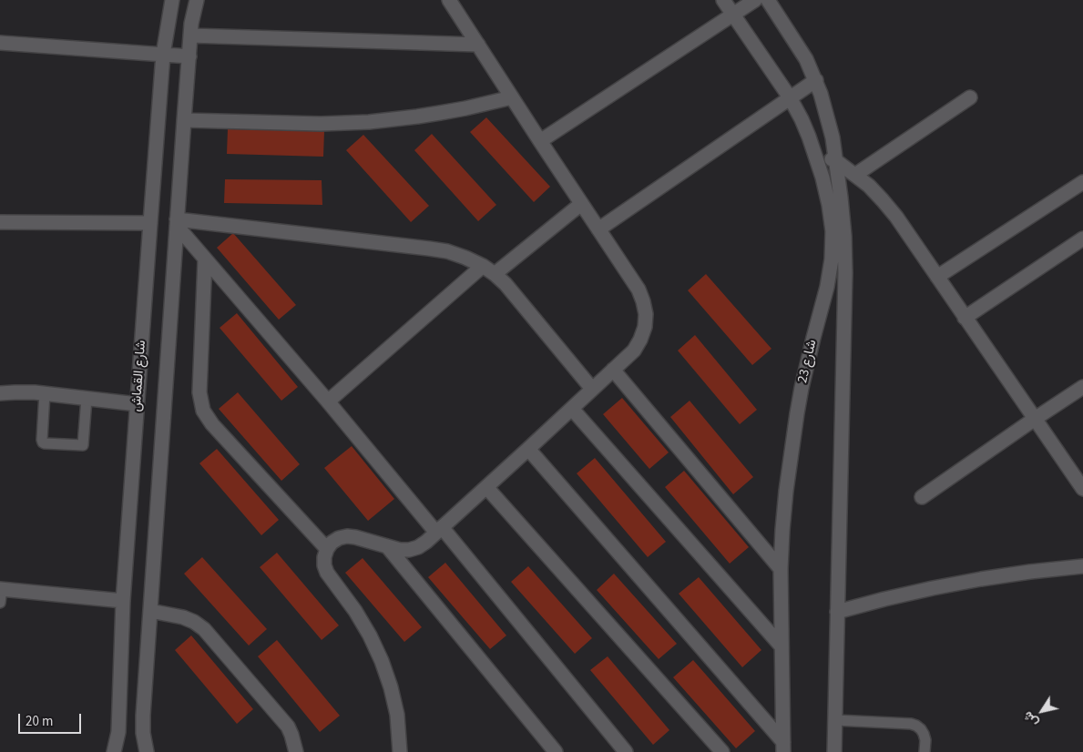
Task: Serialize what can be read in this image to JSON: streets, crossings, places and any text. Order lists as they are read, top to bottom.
{
  "streets": {
    "street": ["شارع 23", "شارع القماش"]
  },
  "scale_bar": "20 m",
  "north": "bottom left"
}
